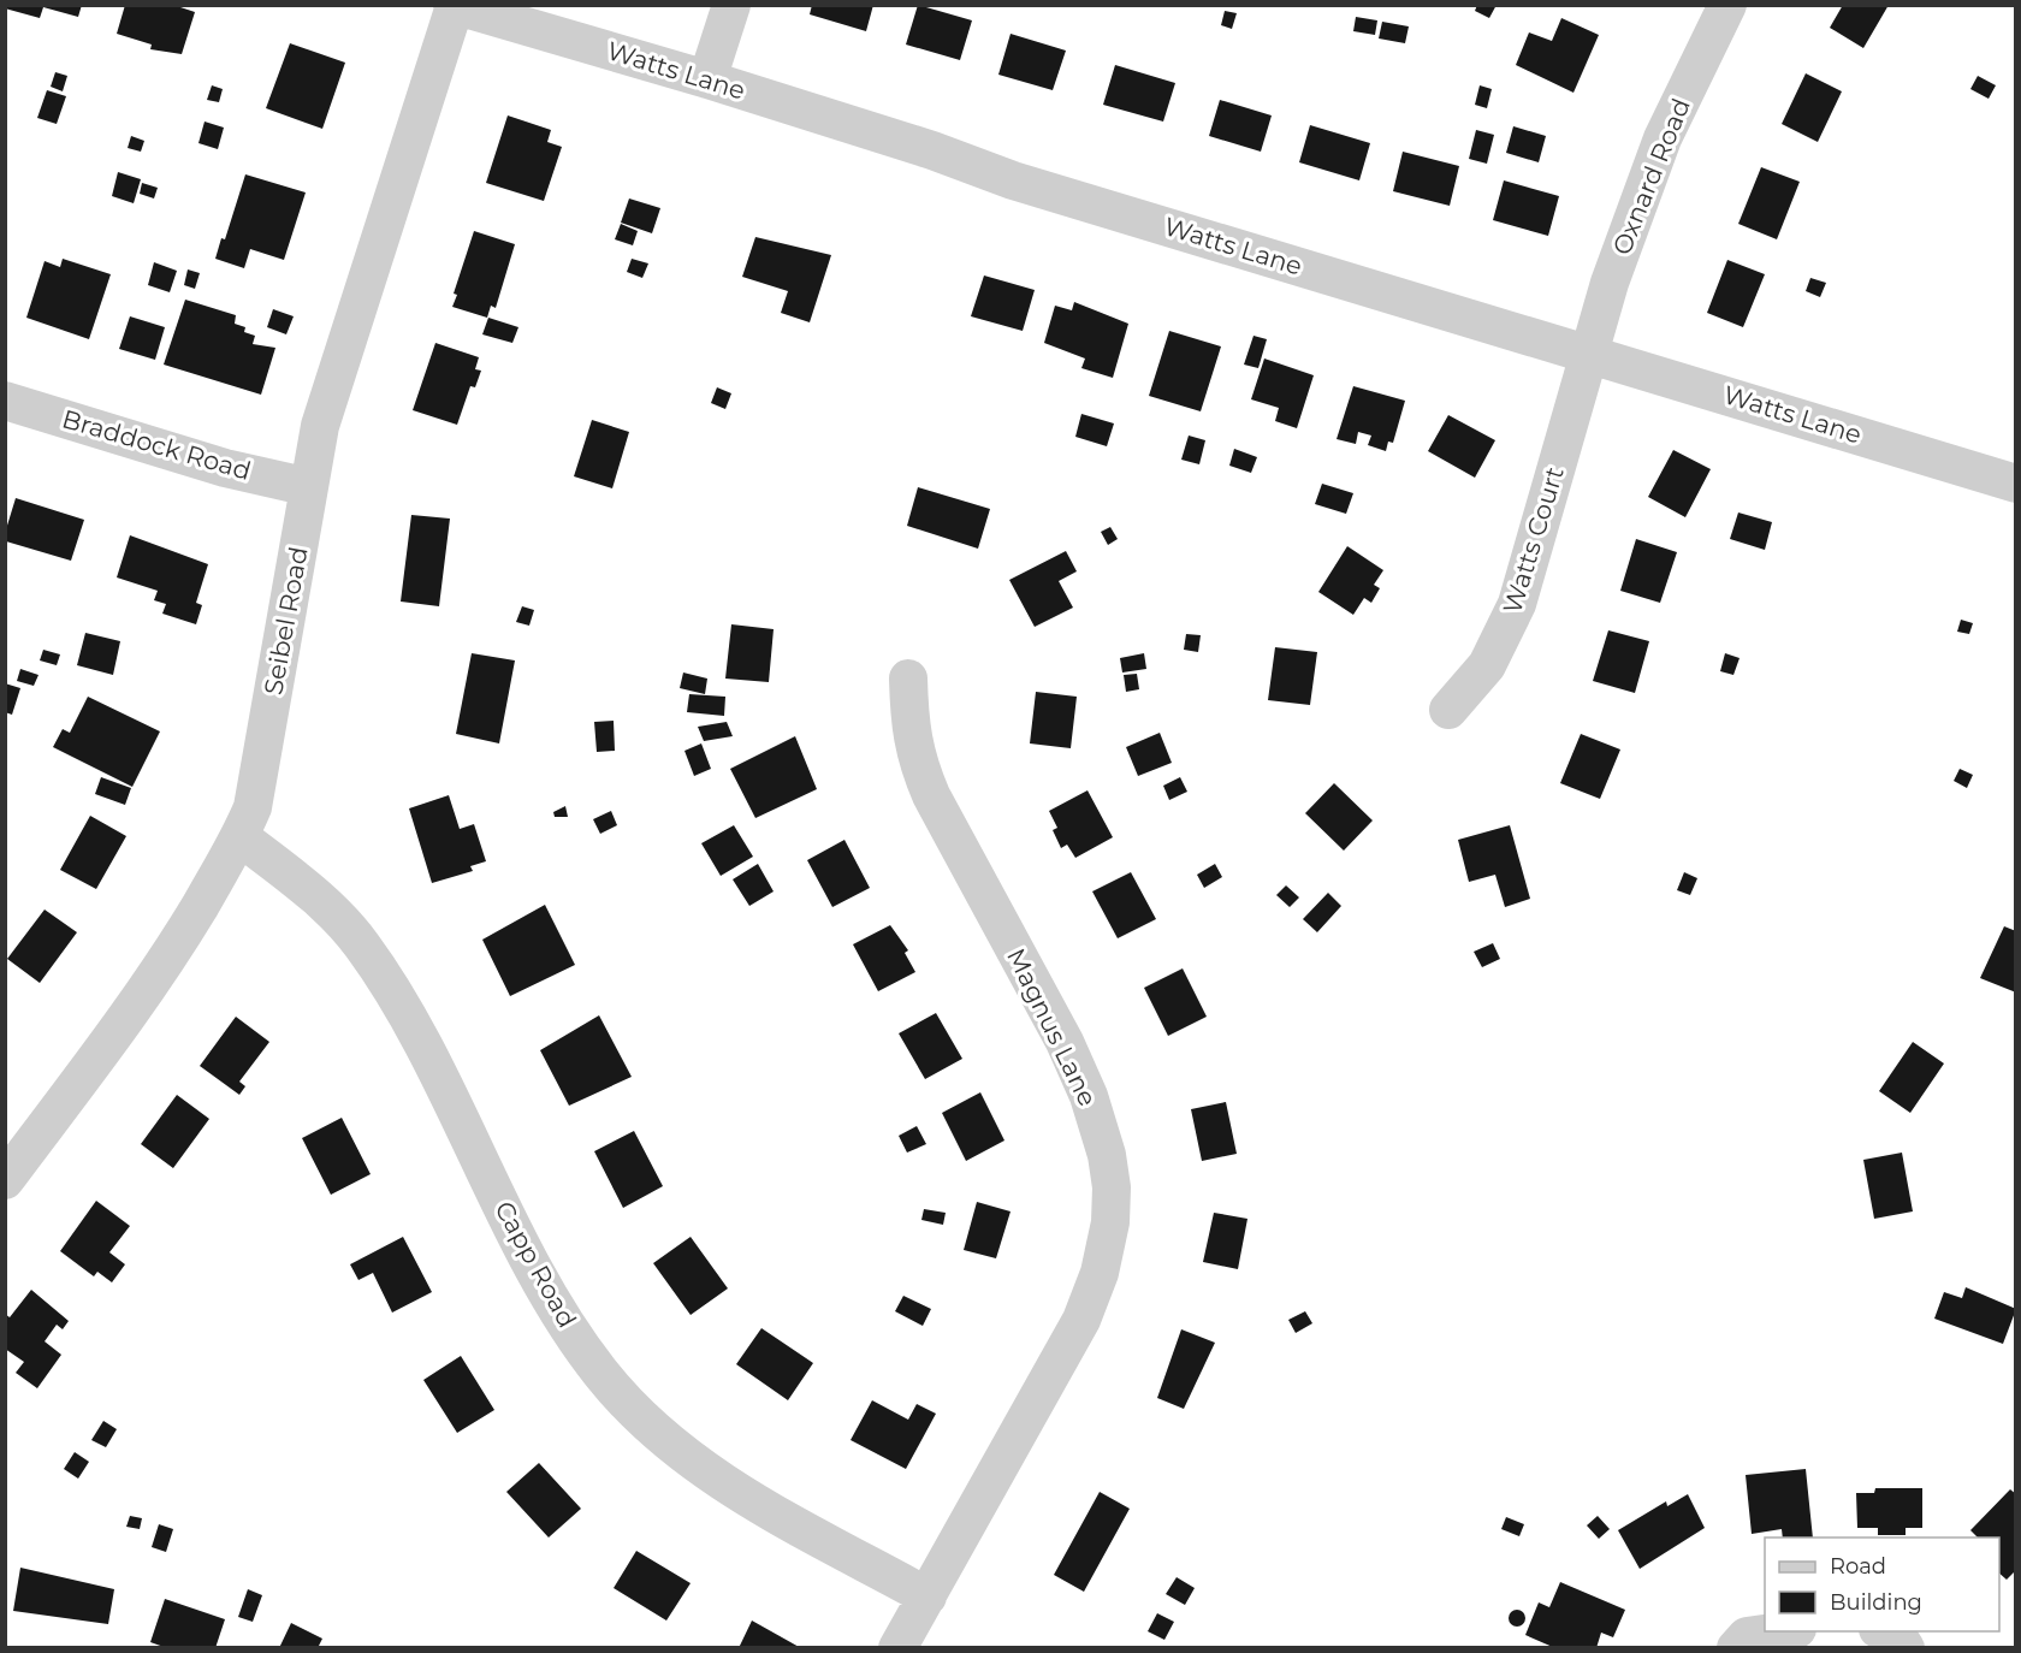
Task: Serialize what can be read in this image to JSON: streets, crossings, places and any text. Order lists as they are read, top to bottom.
{
  "streets": {
    "street": [
      "Watts Lane",
      "Oxnard Road",
      "Braddock Road",
      "Watts Court",
      "Seibel Road",
      "Magnus Lane",
      "Capp Road"
    ]
  },
  "crossings": [
    ["Watts Lane", "Oxnard Road"],
    ["Watts Lane", "Watts Court"],
    ["Watts Lane", "Seibel Road"],
    ["Oxnard Road", "Watts Court"],
    ["Braddock Road", "Seibel Road"],
    ["Seibel Road", "Capp Road"],
    ["Magnus Lane", "Capp Road"]
  ],
  "legend": ["Road", "Building"]
}
